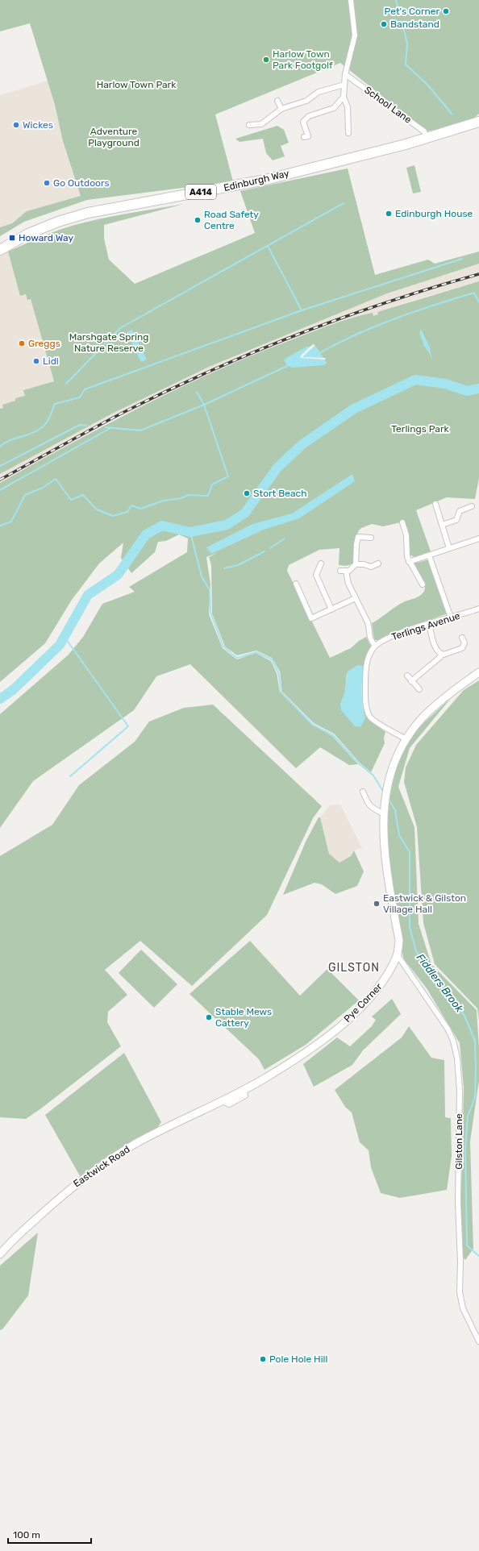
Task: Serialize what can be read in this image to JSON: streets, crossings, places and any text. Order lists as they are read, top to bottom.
{
  "streets": {
    "highway": ["Edinburgh Way", "A414"],
    "street": [
      "School Lane",
      "Terlings Avenue",
      "Pye Corner",
      "Gilston Lane",
      "Eastwick Road"
    ]
  },
  "crossings": [
    ["School Lane", "Edinburgh Way"],
    ["Pye Corner", "Gilston Lane"],
    ["Pye Corner", "Eastwick Road"]
  ],
  "districts": ["GILSTON"],
  "water": ["Fiddlers Brook"],
  "parks": [
    "Harlow Town Park",
    "Adventure Playground",
    "Marshgate Spring Nature Reserve",
    "Terlings Park"
  ],
  "places": {
    "other": [
      "Pet's Corner",
      "Bandstand",
      "Harlow Town Park Footgolf",
      "Wickes",
      "Go Outdoors",
      "Edinburgh House",
      "Road Safety Centre",
      "Greggs",
      "Lidl",
      "Stort Beach",
      "Eastwick & Gilston Village Hall",
      "Stable Mews Cattery",
      "Pole Hole Hill"
    ],
    "transit": ["Howard Way"]
  },
  "scale_bar": "100 m"
}
